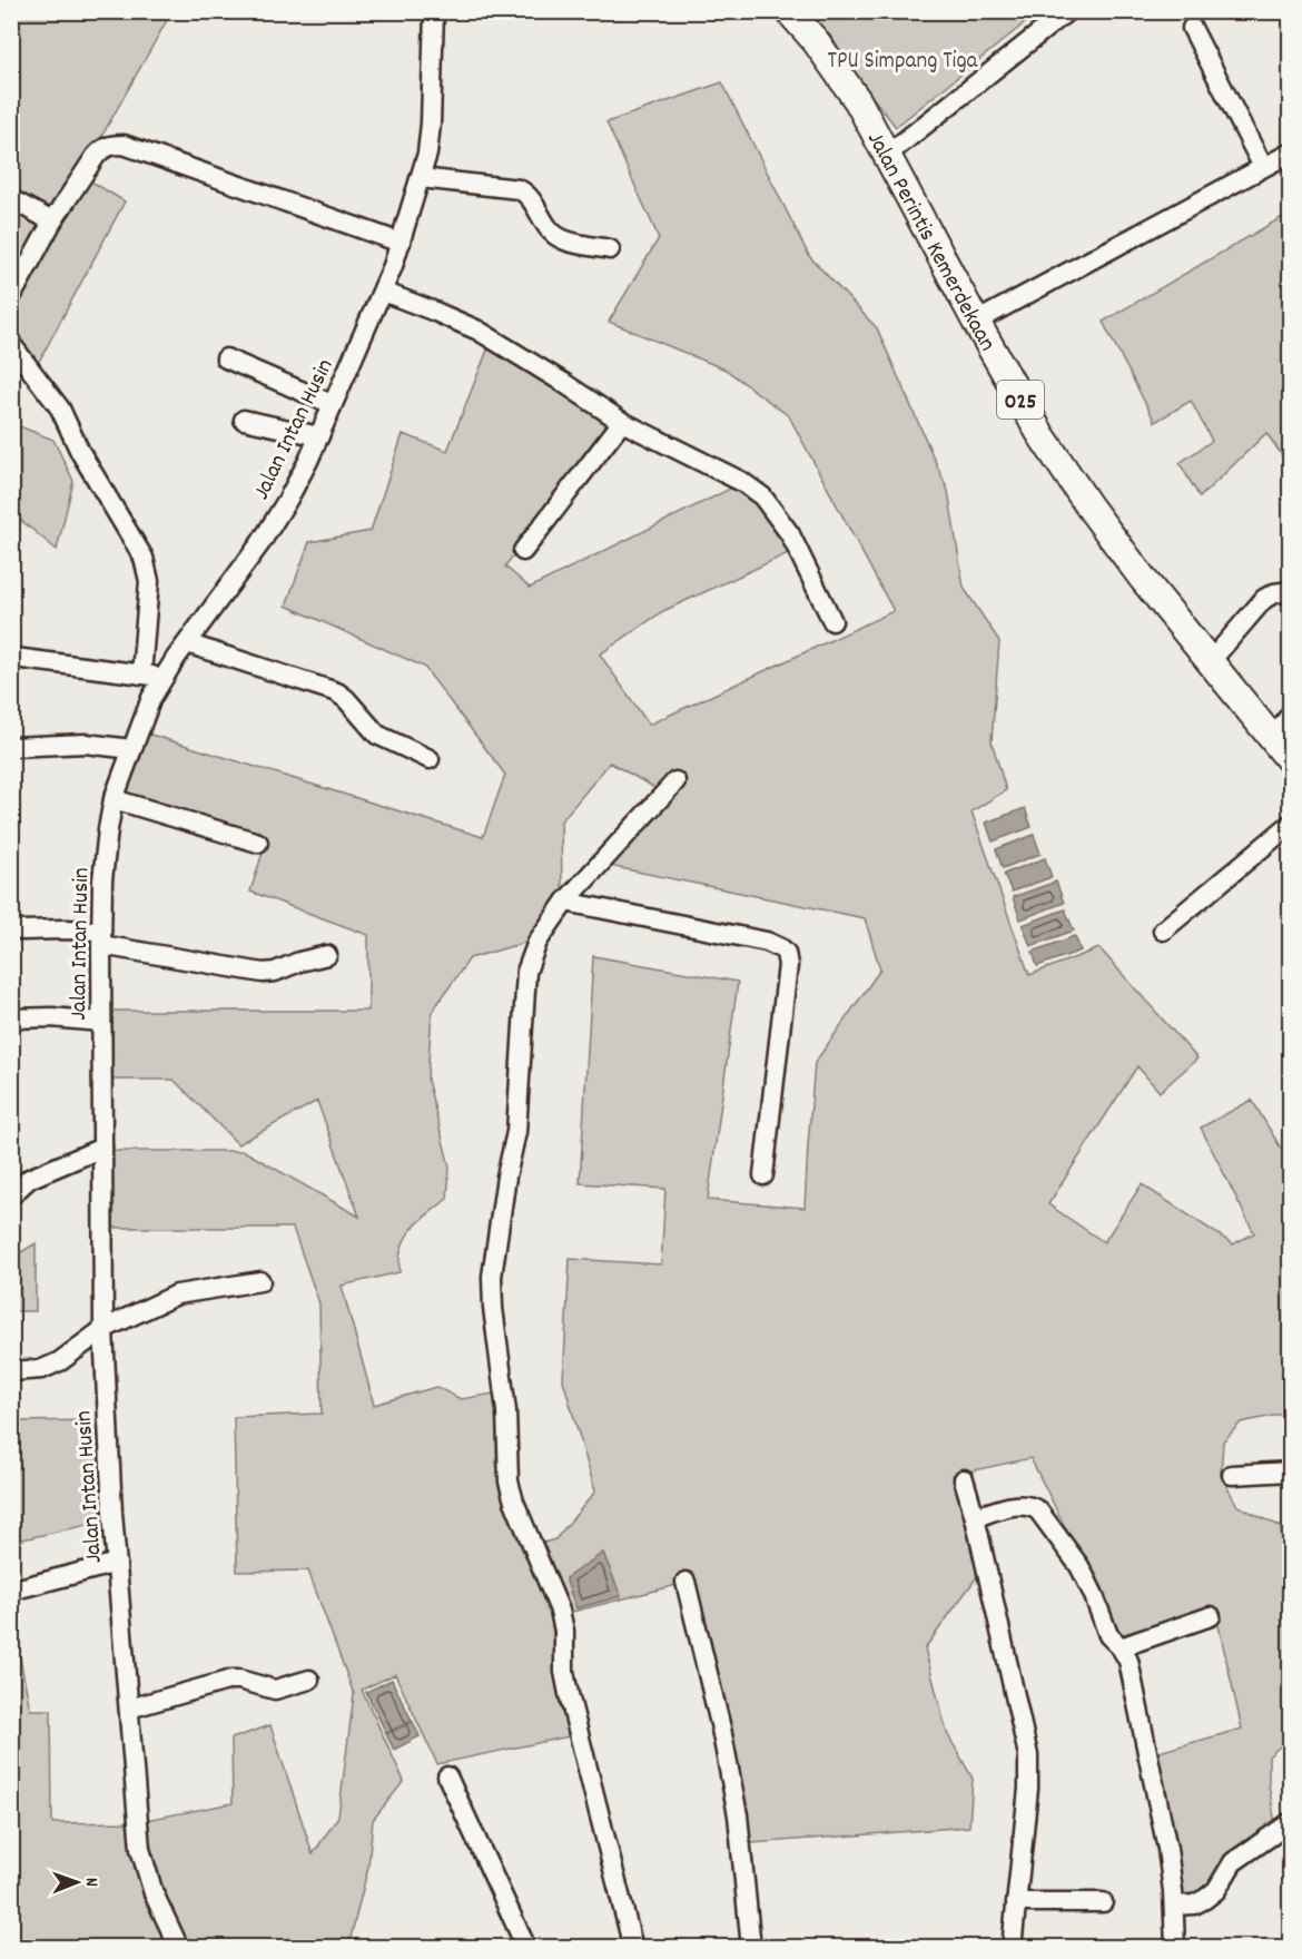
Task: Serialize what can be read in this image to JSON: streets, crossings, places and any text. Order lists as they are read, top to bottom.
{
  "streets": {
    "highway": ["Jalan Perintis Kemerdekaan", "025"],
    "street": ["Jalan Intan Husin"]
  },
  "parks": ["TPU Simpang Tiga"],
  "north": "right"
}
